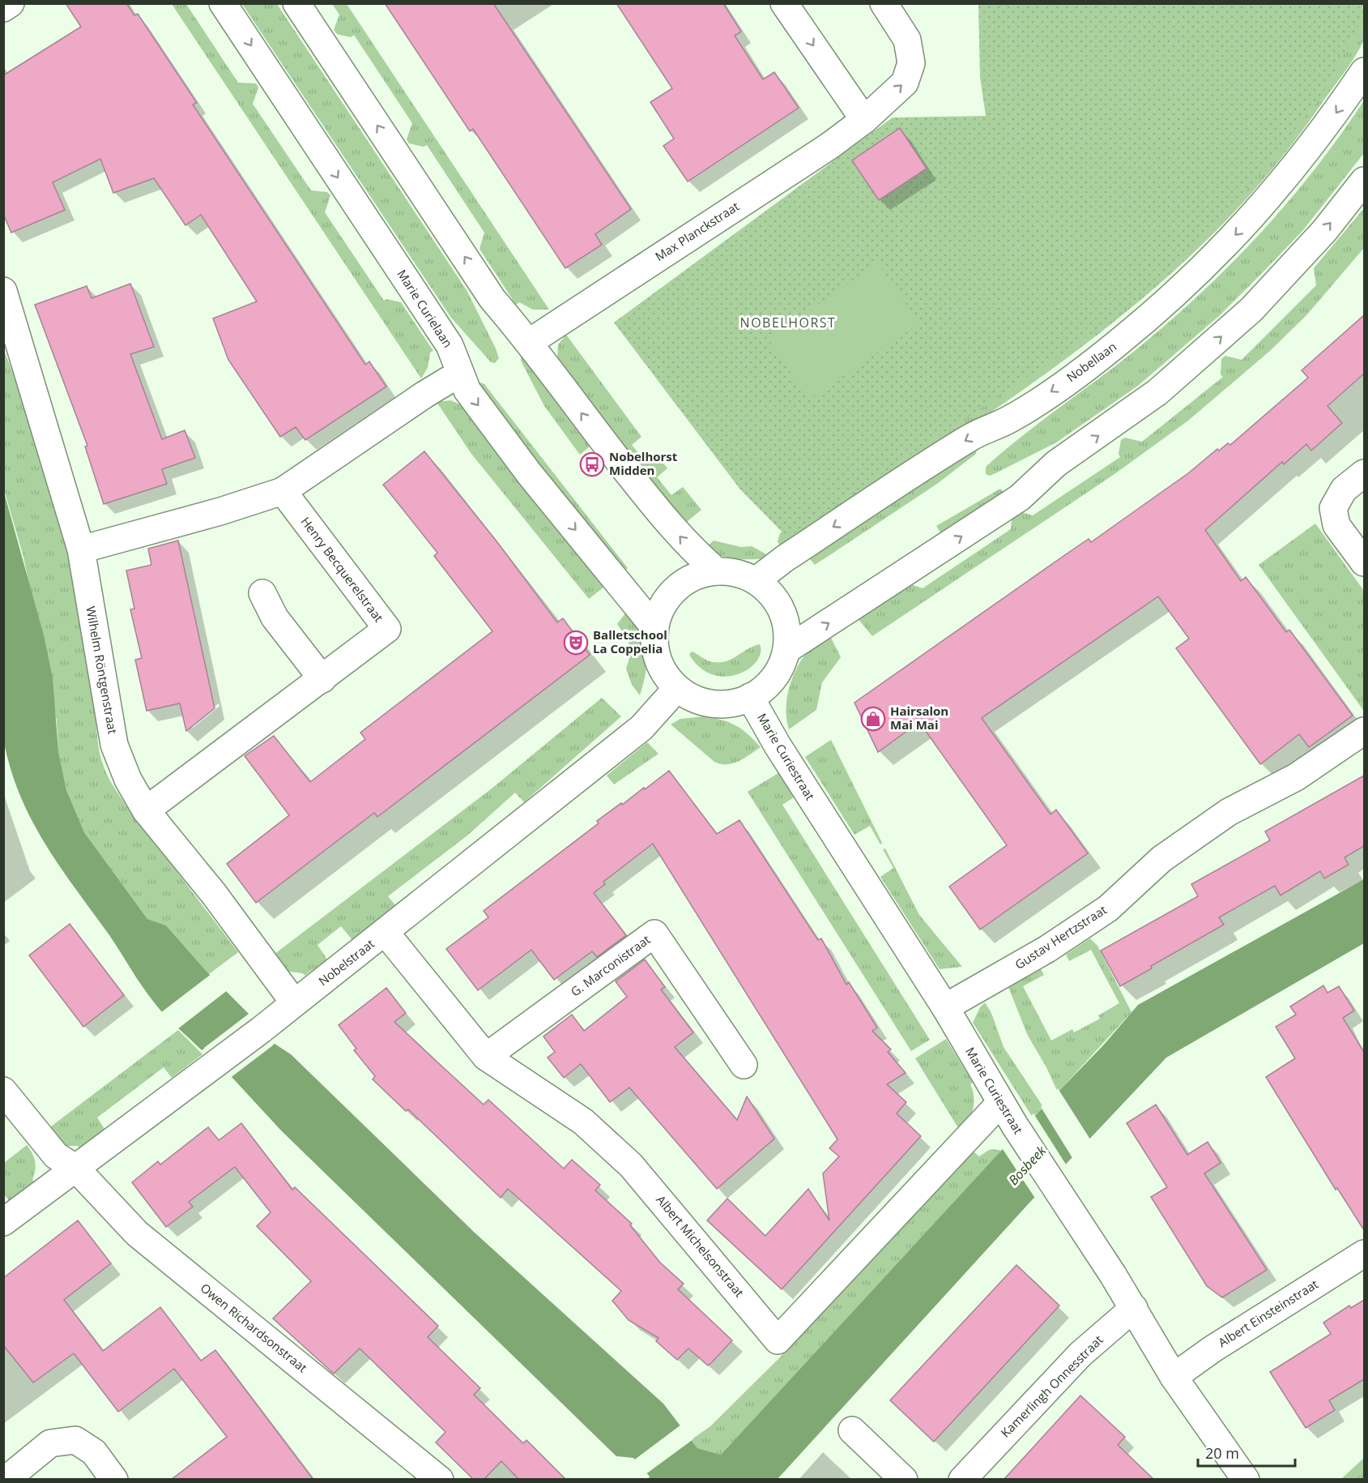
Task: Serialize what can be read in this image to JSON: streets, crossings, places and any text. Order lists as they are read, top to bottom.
{
  "streets": {
    "street": [
      "Max Planckstraat",
      "Marie Curielaan",
      "Nobellaan",
      "Henry Becquerelstraat",
      "Wilhelm Röntgenstraat",
      "Marie Curiestraat",
      "Gustav Hertzstraat",
      "Nobelstraat",
      "G. Marconistraat",
      "Albert Michelsonstraat",
      "Albert Einsteinstraat",
      "Owen Richardsonstraat",
      "Kamerlingh Onnesstraat"
    ]
  },
  "crossings": [
    ["Marie Curielaan", "Nobellaan"],
    ["Marie Curielaan", "Marie Curiestraat"],
    ["Marie Curielaan", "Nobelstraat"],
    ["Nobellaan", "Marie Curiestraat"],
    ["Nobellaan", "Nobelstraat"],
    ["Henry Becquerelstraat", "Wilhelm Röntgenstraat"],
    ["Wilhelm Röntgenstraat", "Nobelstraat"],
    ["Marie Curiestraat", "Gustav Hertzstraat"],
    ["Marie Curiestraat", "Nobelstraat"],
    ["Marie Curiestraat", "Albert Michelsonstraat"],
    ["Marie Curiestraat", "Albert Einsteinstraat"],
    ["Marie Curiestraat", "Kamerlingh Onnesstraat"],
    ["Nobelstraat", "Albert Michelsonstraat"],
    ["Nobelstraat", "Owen Richardsonstraat"],
    ["G. Marconistraat", "Albert Michelsonstraat"]
  ],
  "districts": ["NOBELHORST"],
  "water": ["Bosbeek"],
  "places": {
    "bus stop": ["Nobelhorst Midden"],
    "theatre": ["Balletschool La Coppelia"],
    "shop": ["Hairsalon Mai Mai"]
  },
  "scale_bar": "20 m"
}
